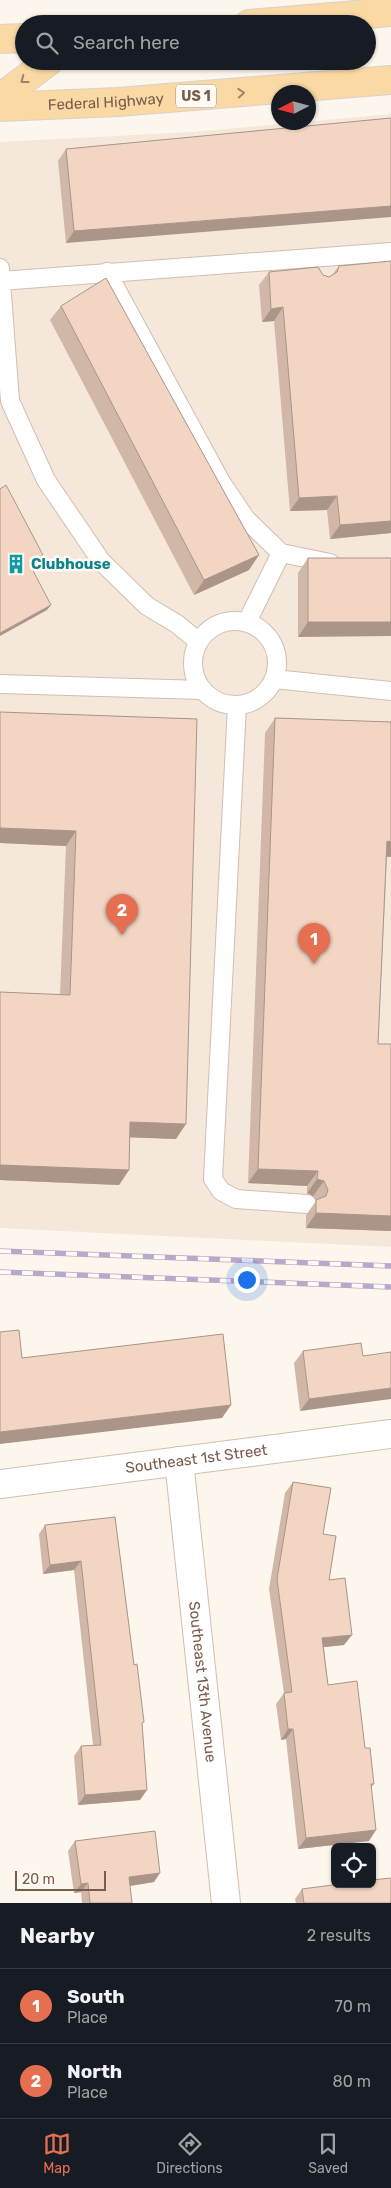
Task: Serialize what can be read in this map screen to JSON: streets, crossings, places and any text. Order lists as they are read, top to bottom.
{
  "streets": {
    "main road": ["US 1", "Federal Highway"],
    "street": ["Southeast 1st Street", "Southeast 13th Avenue"]
  },
  "crossings": [
    ["Southeast 1st Street", "Southeast 13th Avenue"]
  ],
  "one_way": ["Federal Highway"],
  "places": {
    "building": ["Clubhouse"]
  },
  "scale_bar": "20 m",
  "north": "left",
  "page": {
    "search": "Search here",
    "pins": ["2", "1"],
    "scale": "20 m",
    "heading": ["Nearby", "2 results"],
    "list": [
      {
        "mark": "1",
        "name": "South",
        "note": "Place",
        "value": "70 m"
      },
      {
        "mark": "2",
        "name": "North",
        "note": "Place",
        "value": "80 m"
      }
    ],
    "nav": ["Map", "Directions", "Saved"]
  }
}
